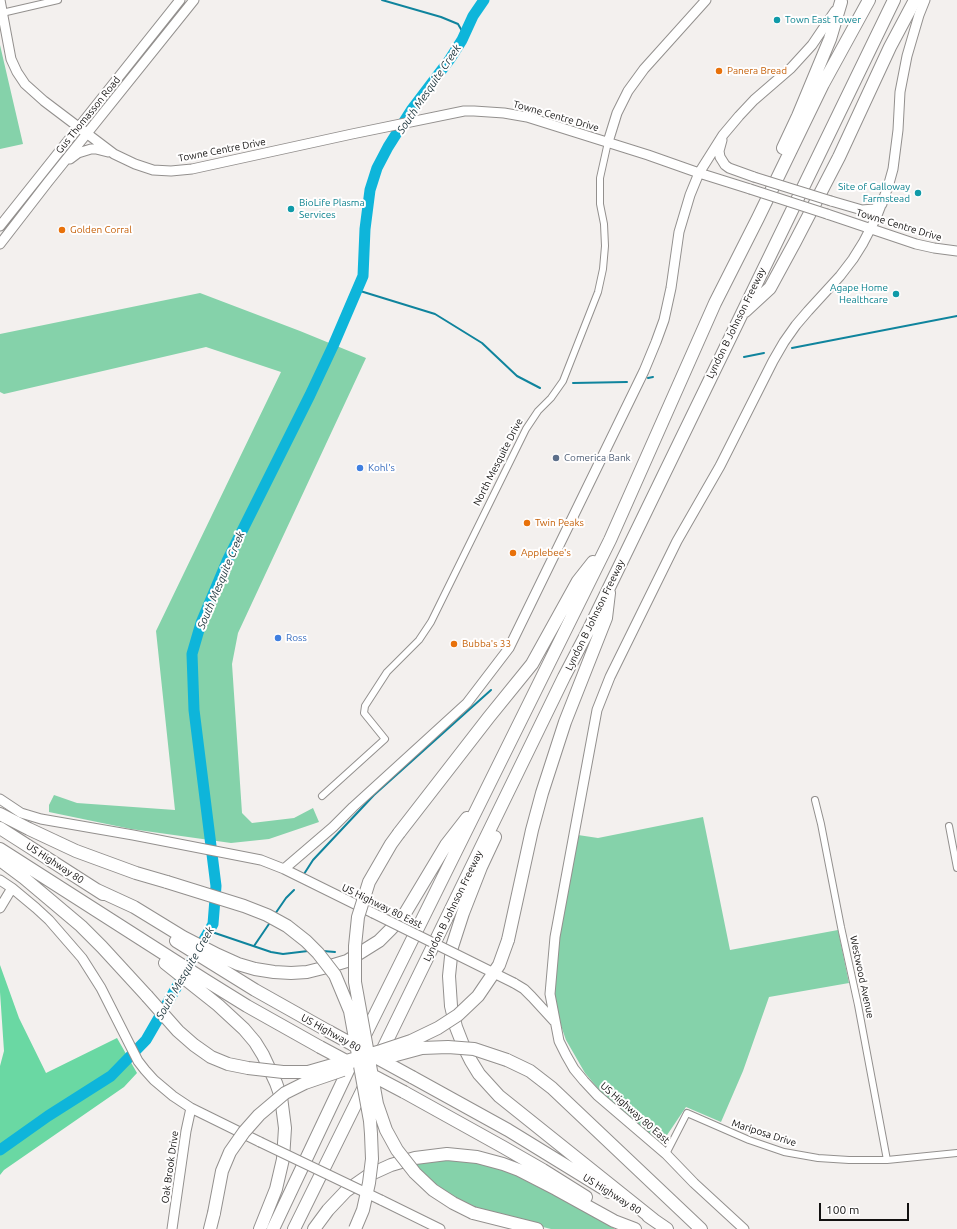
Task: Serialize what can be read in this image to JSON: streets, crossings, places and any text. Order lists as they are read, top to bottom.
{
  "streets": {
    "highway": ["Lyndon B Johnson Freeway", "US Highway 80"],
    "main road": [
      "Gus Thomasson Road",
      "Towne Centre Drive",
      "North Mesquite Drive",
      "US Highway 80 East",
      "Oak Brook Drive"
    ],
    "street": ["Westwood Avenue", "Mariposa Drive"]
  },
  "crossings": [
    ["Gus Thomasson Road", "Towne Centre Drive"],
    ["Towne Centre Drive", "North Mesquite Drive"],
    ["US Highway 80 East", "Mariposa Drive"],
    ["Westwood Avenue", "Mariposa Drive"]
  ],
  "water": ["South Mesquite Creek"],
  "places": [
    "Town East Tower",
    "Panera Bread",
    "Site of Galloway Farmstead",
    "BioLife Plasma Services",
    "Golden Corral",
    "Agape Home Healthcare",
    "Comerica Bank",
    "Kohl's",
    "Twin Peaks",
    "Applebee's",
    "Ross",
    "Bubba's 33"
  ],
  "scale_bar": "100 m"
}
